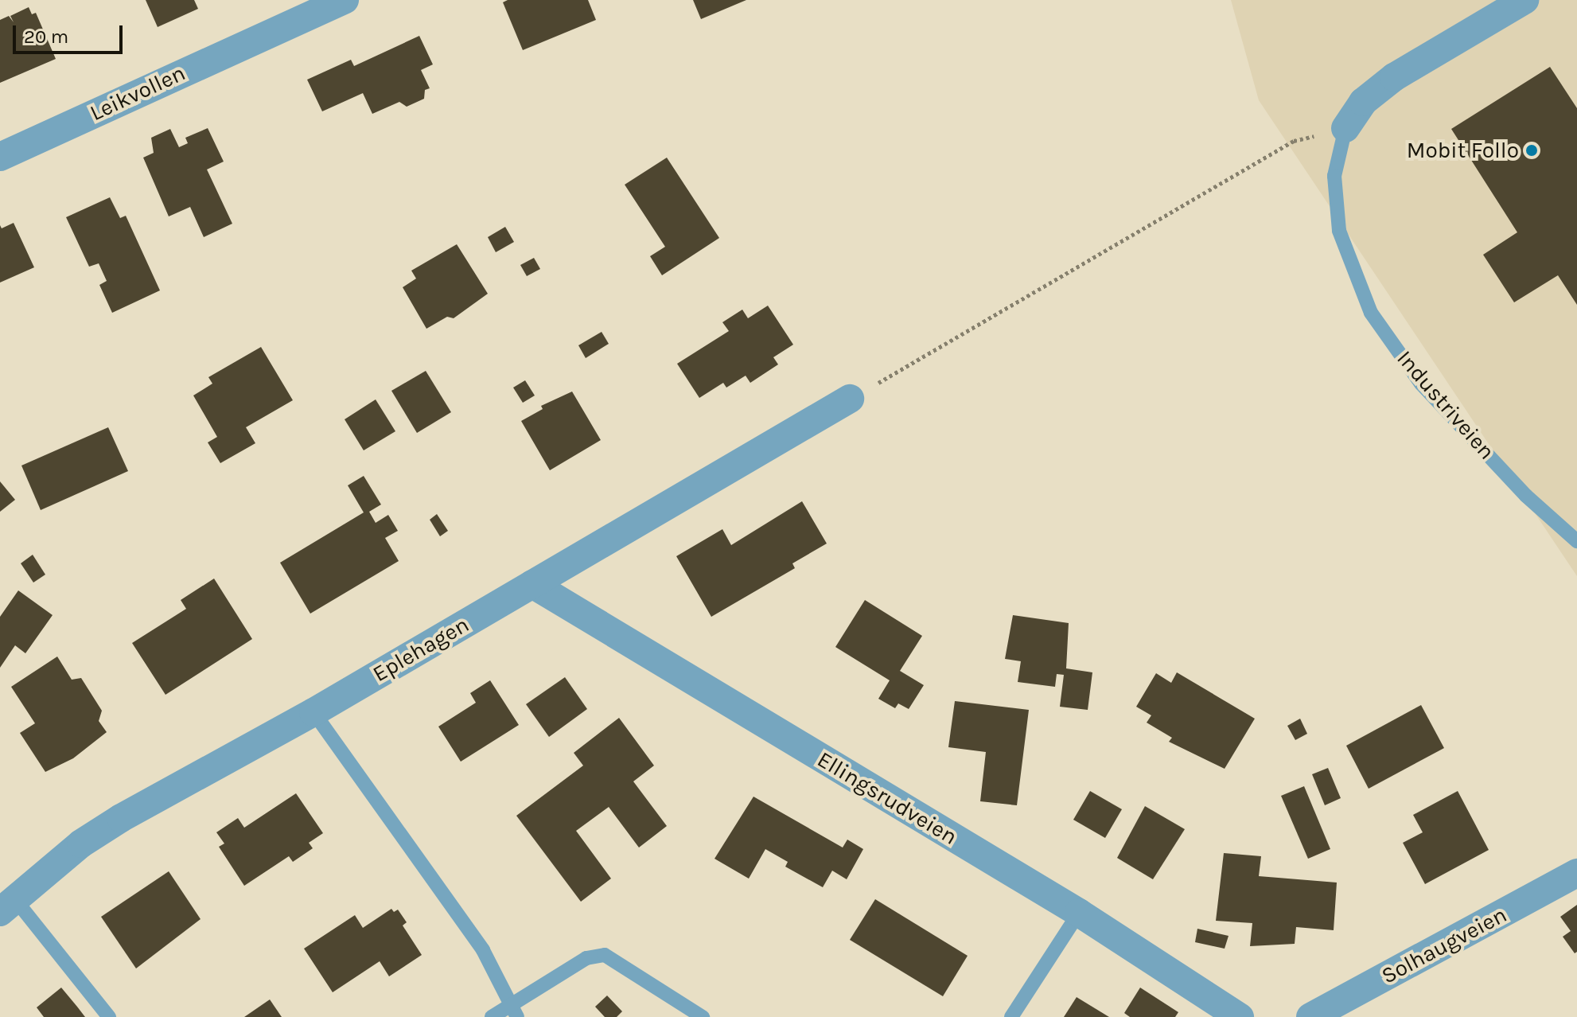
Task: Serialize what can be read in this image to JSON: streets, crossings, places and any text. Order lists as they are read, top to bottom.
{
  "streets": {
    "street": [
      "Leikvollen",
      "Industriveien",
      "Eplehagen",
      "Ellingsrudveien",
      "Solhaugveien"
    ]
  },
  "crossings": [
    ["Eplehagen", "Ellingsrudveien"]
  ],
  "places": ["Mobit Follo"],
  "scale_bar": "20 m"
}
